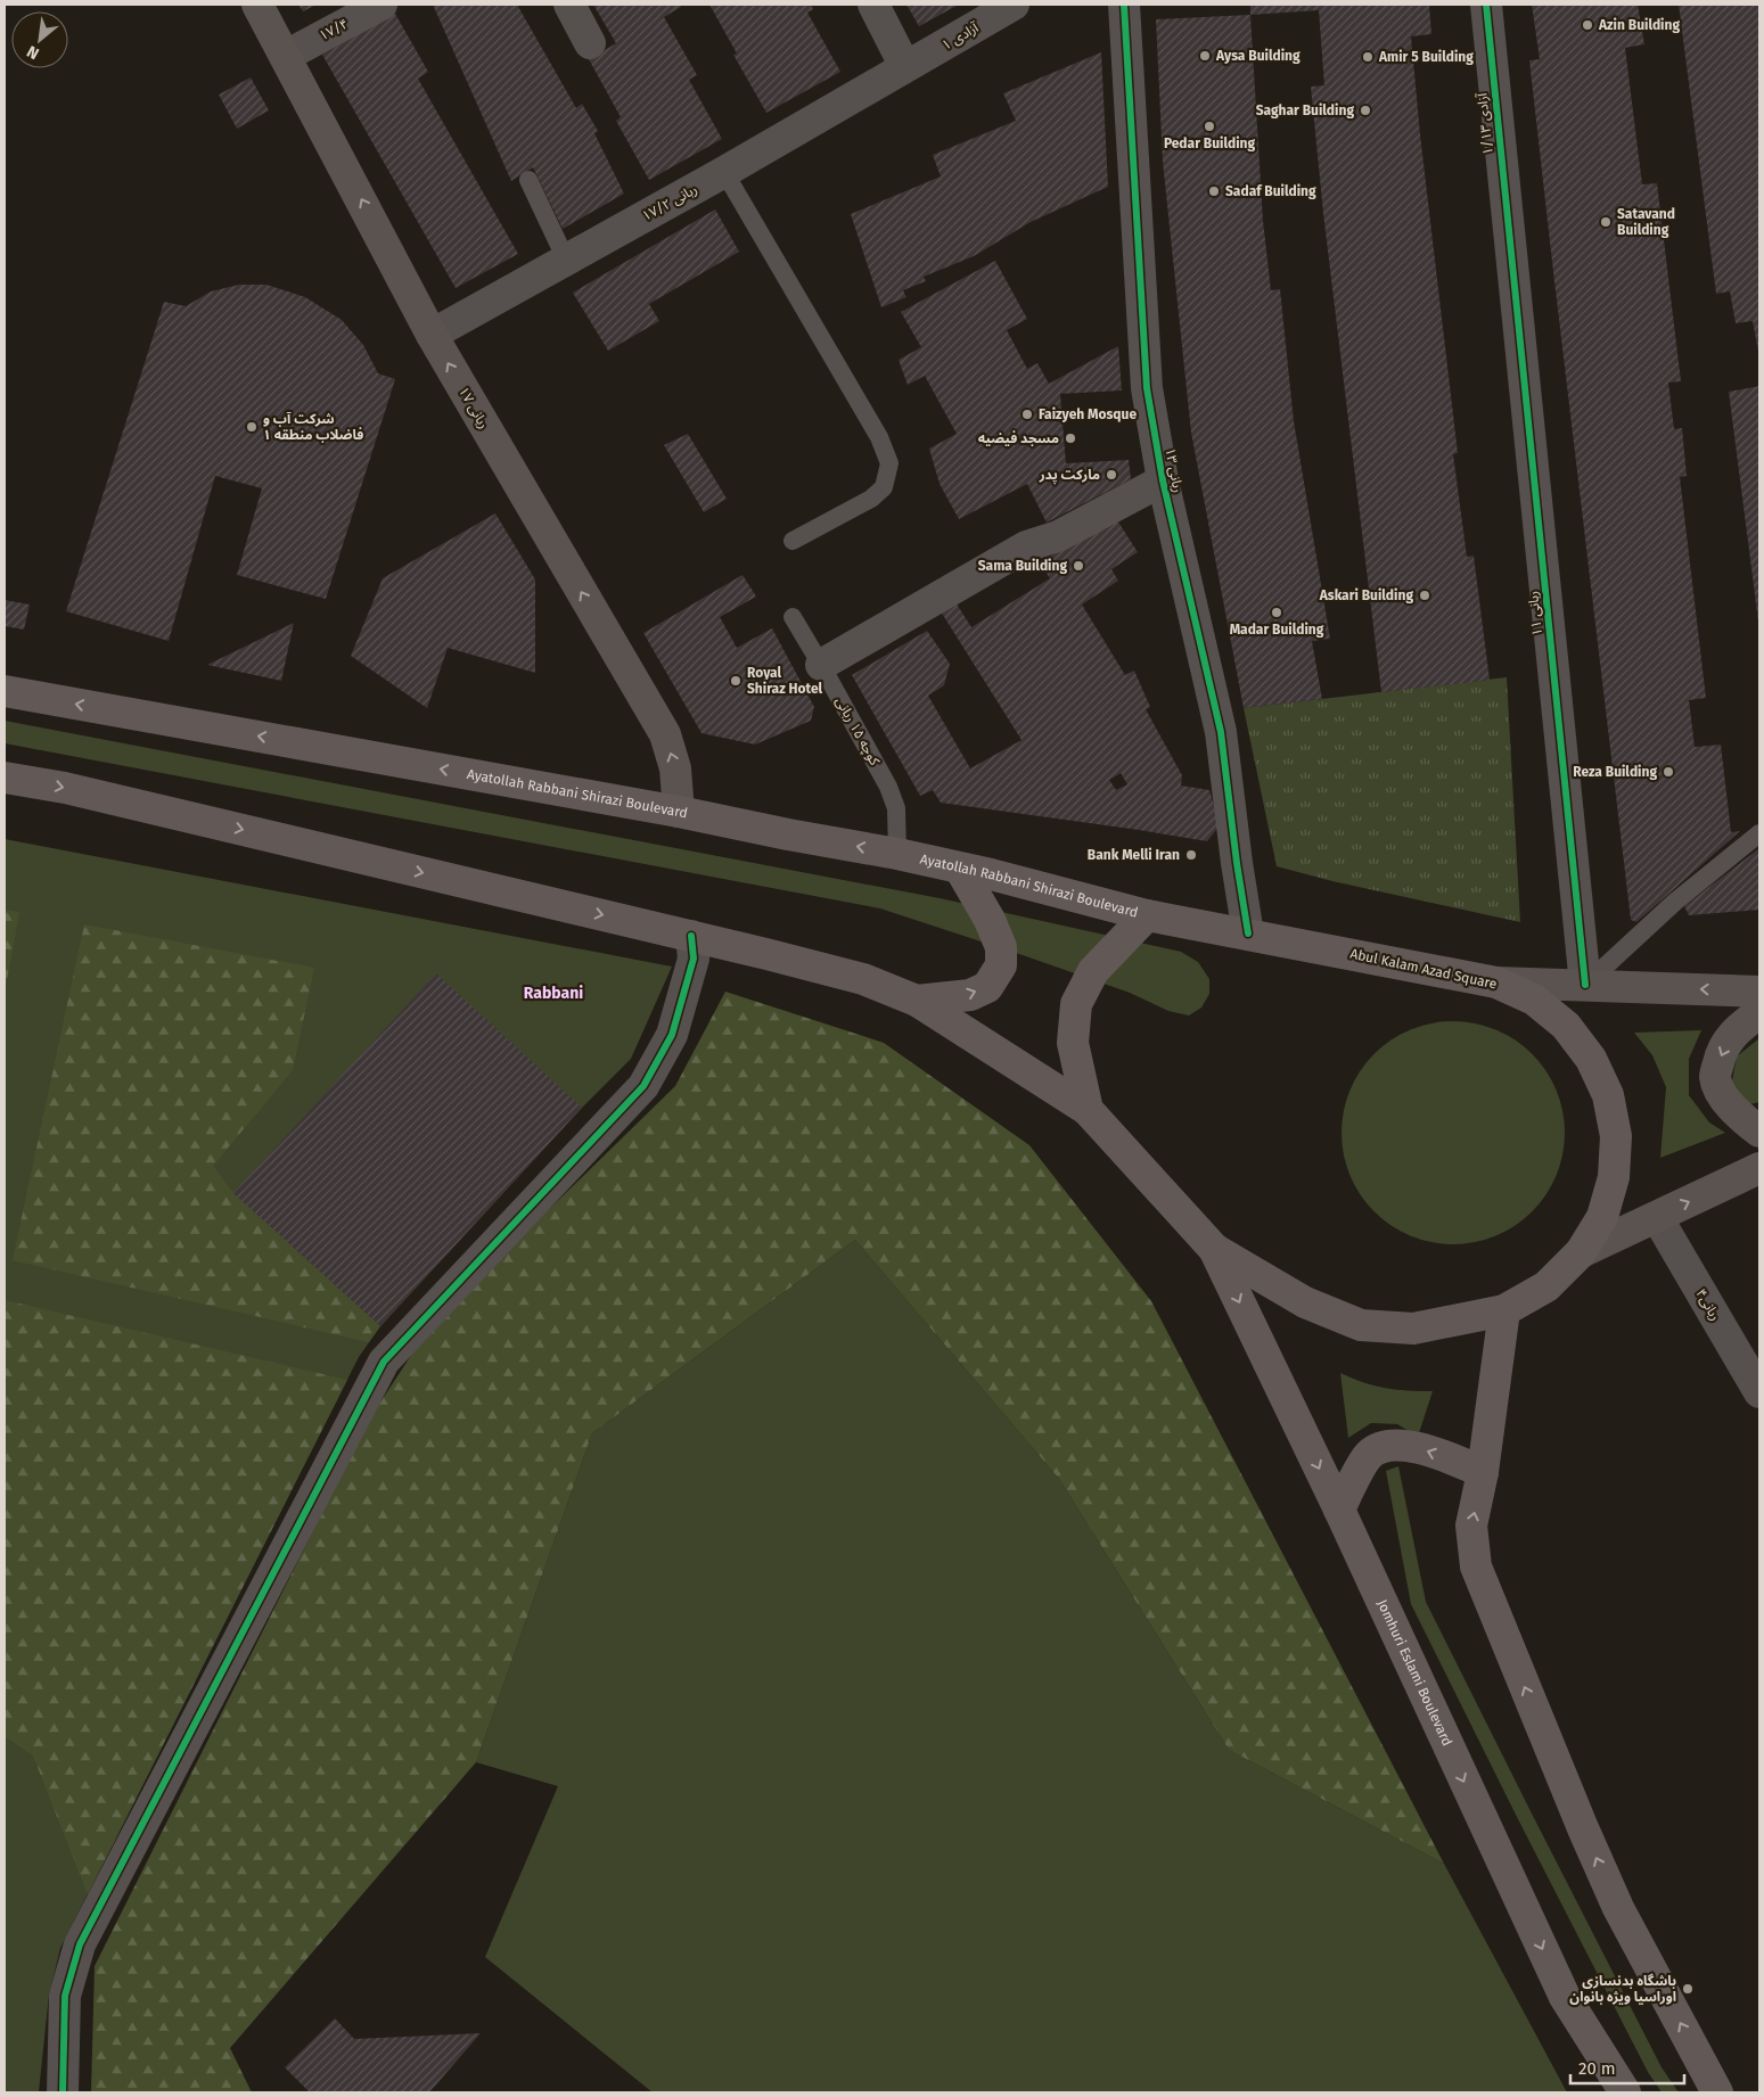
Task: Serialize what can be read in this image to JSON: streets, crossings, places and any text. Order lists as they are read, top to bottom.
{
  "streets": {
    "main road": ["Ayatollah Rabbani Shirazi Boulevard", "Abul Kalam Azad Square", "Jomhuri Eslami Boulevard"],
    "street": [
      "۱۷/۴",
      "آزادی ۱",
      "آزادی ۱/۱۳",
      "ربانی ۱۷/۲",
      "ربانی ۱۷",
      "ربانی ۱۳",
      "ربانی ۱۱",
      "ربانی۴"
    ],
    "lane": ["کوچه ۱۵ ربانی"]
  },
  "crossings": [
    ["۱۷/۴", "ربانی ۱۷"],
    ["آزادی ۱", "ربانی ۱۷/۲"],
    ["آزادی ۱/۱۳", "ربانی ۱۱"],
    ["ربانی ۱۷/۲", "ربانی ۱۷"],
    ["ربانی ۱۷", "Ayatollah Rabbani Shirazi Boulevard"],
    ["ربانی ۱۳", "Abul Kalam Azad Square"],
    ["کوچه ۱۵ ربانی", "Ayatollah Rabbani Shirazi Boulevard"],
    ["Ayatollah Rabbani Shirazi Boulevard", "Abul Kalam Azad Square"],
    ["Abul Kalam Azad Square", "Jomhuri Eslami Boulevard"]
  ],
  "one_way": ["ربانی ۱۷"],
  "districts": ["Rabbani"],
  "places": [
    "Azin Building",
    "Aysa Building",
    "Amir 5 Building",
    "Saghar Building",
    "Pedar Building",
    "Sadaf Building",
    "Satavand Building",
    "Faizyeh Mosque",
    "شرکت آب و فاضلاب منطقه ۱",
    "مسجد فیضیه",
    "مارکت پدر",
    "Sama Building",
    "Askari Building",
    "Madar Building",
    "Royal Shiraz Hotel",
    "Reza Building",
    "Bank Melli Iran",
    "باشگاه بدنسازی اوراسیا ویژه بانوان"
  ],
  "scale_bar": "20 m",
  "north": "bottom left"
}
